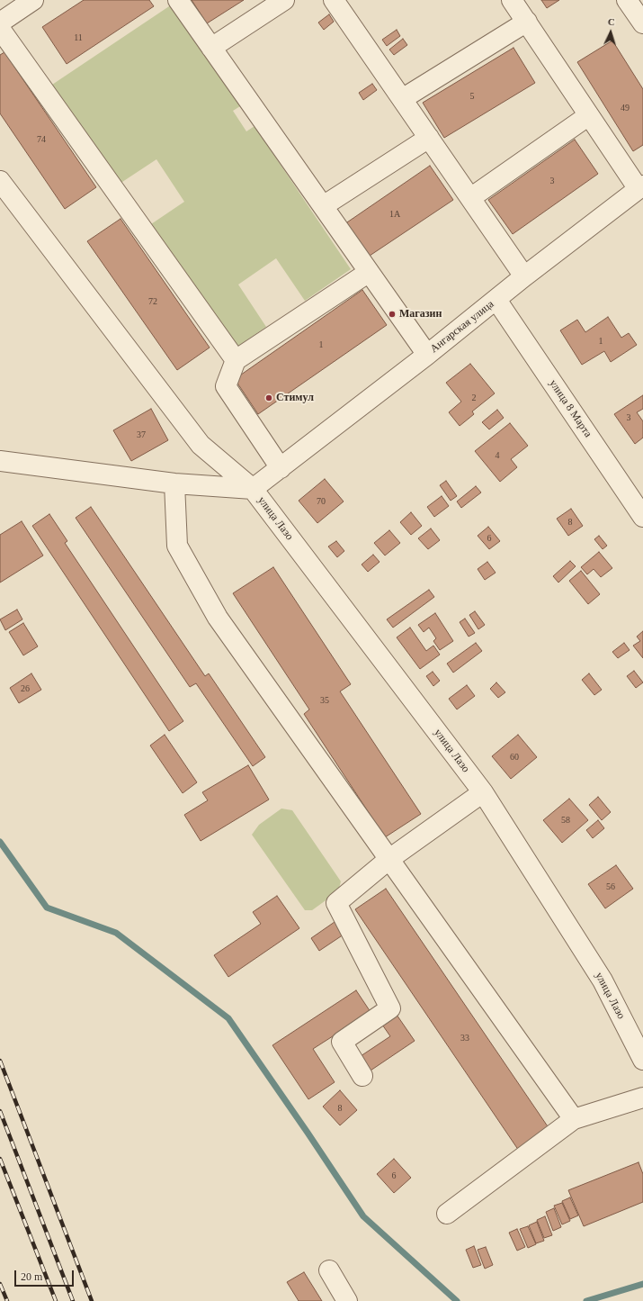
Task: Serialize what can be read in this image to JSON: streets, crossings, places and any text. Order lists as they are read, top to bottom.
{
  "streets": {
    "street": ["Ангарская улица", "улица 8 Марта", "улица Лазо"]
  },
  "crossings": [
    ["Ангарская улица", "улица 8 Марта"],
    ["Ангарская улица", "улица Лазо"]
  ],
  "places": ["Магазин", "Стимул"],
  "house_numbers": [
    "11",
    "5",
    "49",
    "74",
    "3",
    "1А",
    "72",
    "1",
    "1",
    "2",
    "3",
    "37",
    "4",
    "70",
    "8",
    "6",
    "26",
    "35",
    "60",
    "58",
    "56",
    "33",
    "8",
    "6"
  ],
  "scale_bar": "20 m",
  "north": "top"
}
